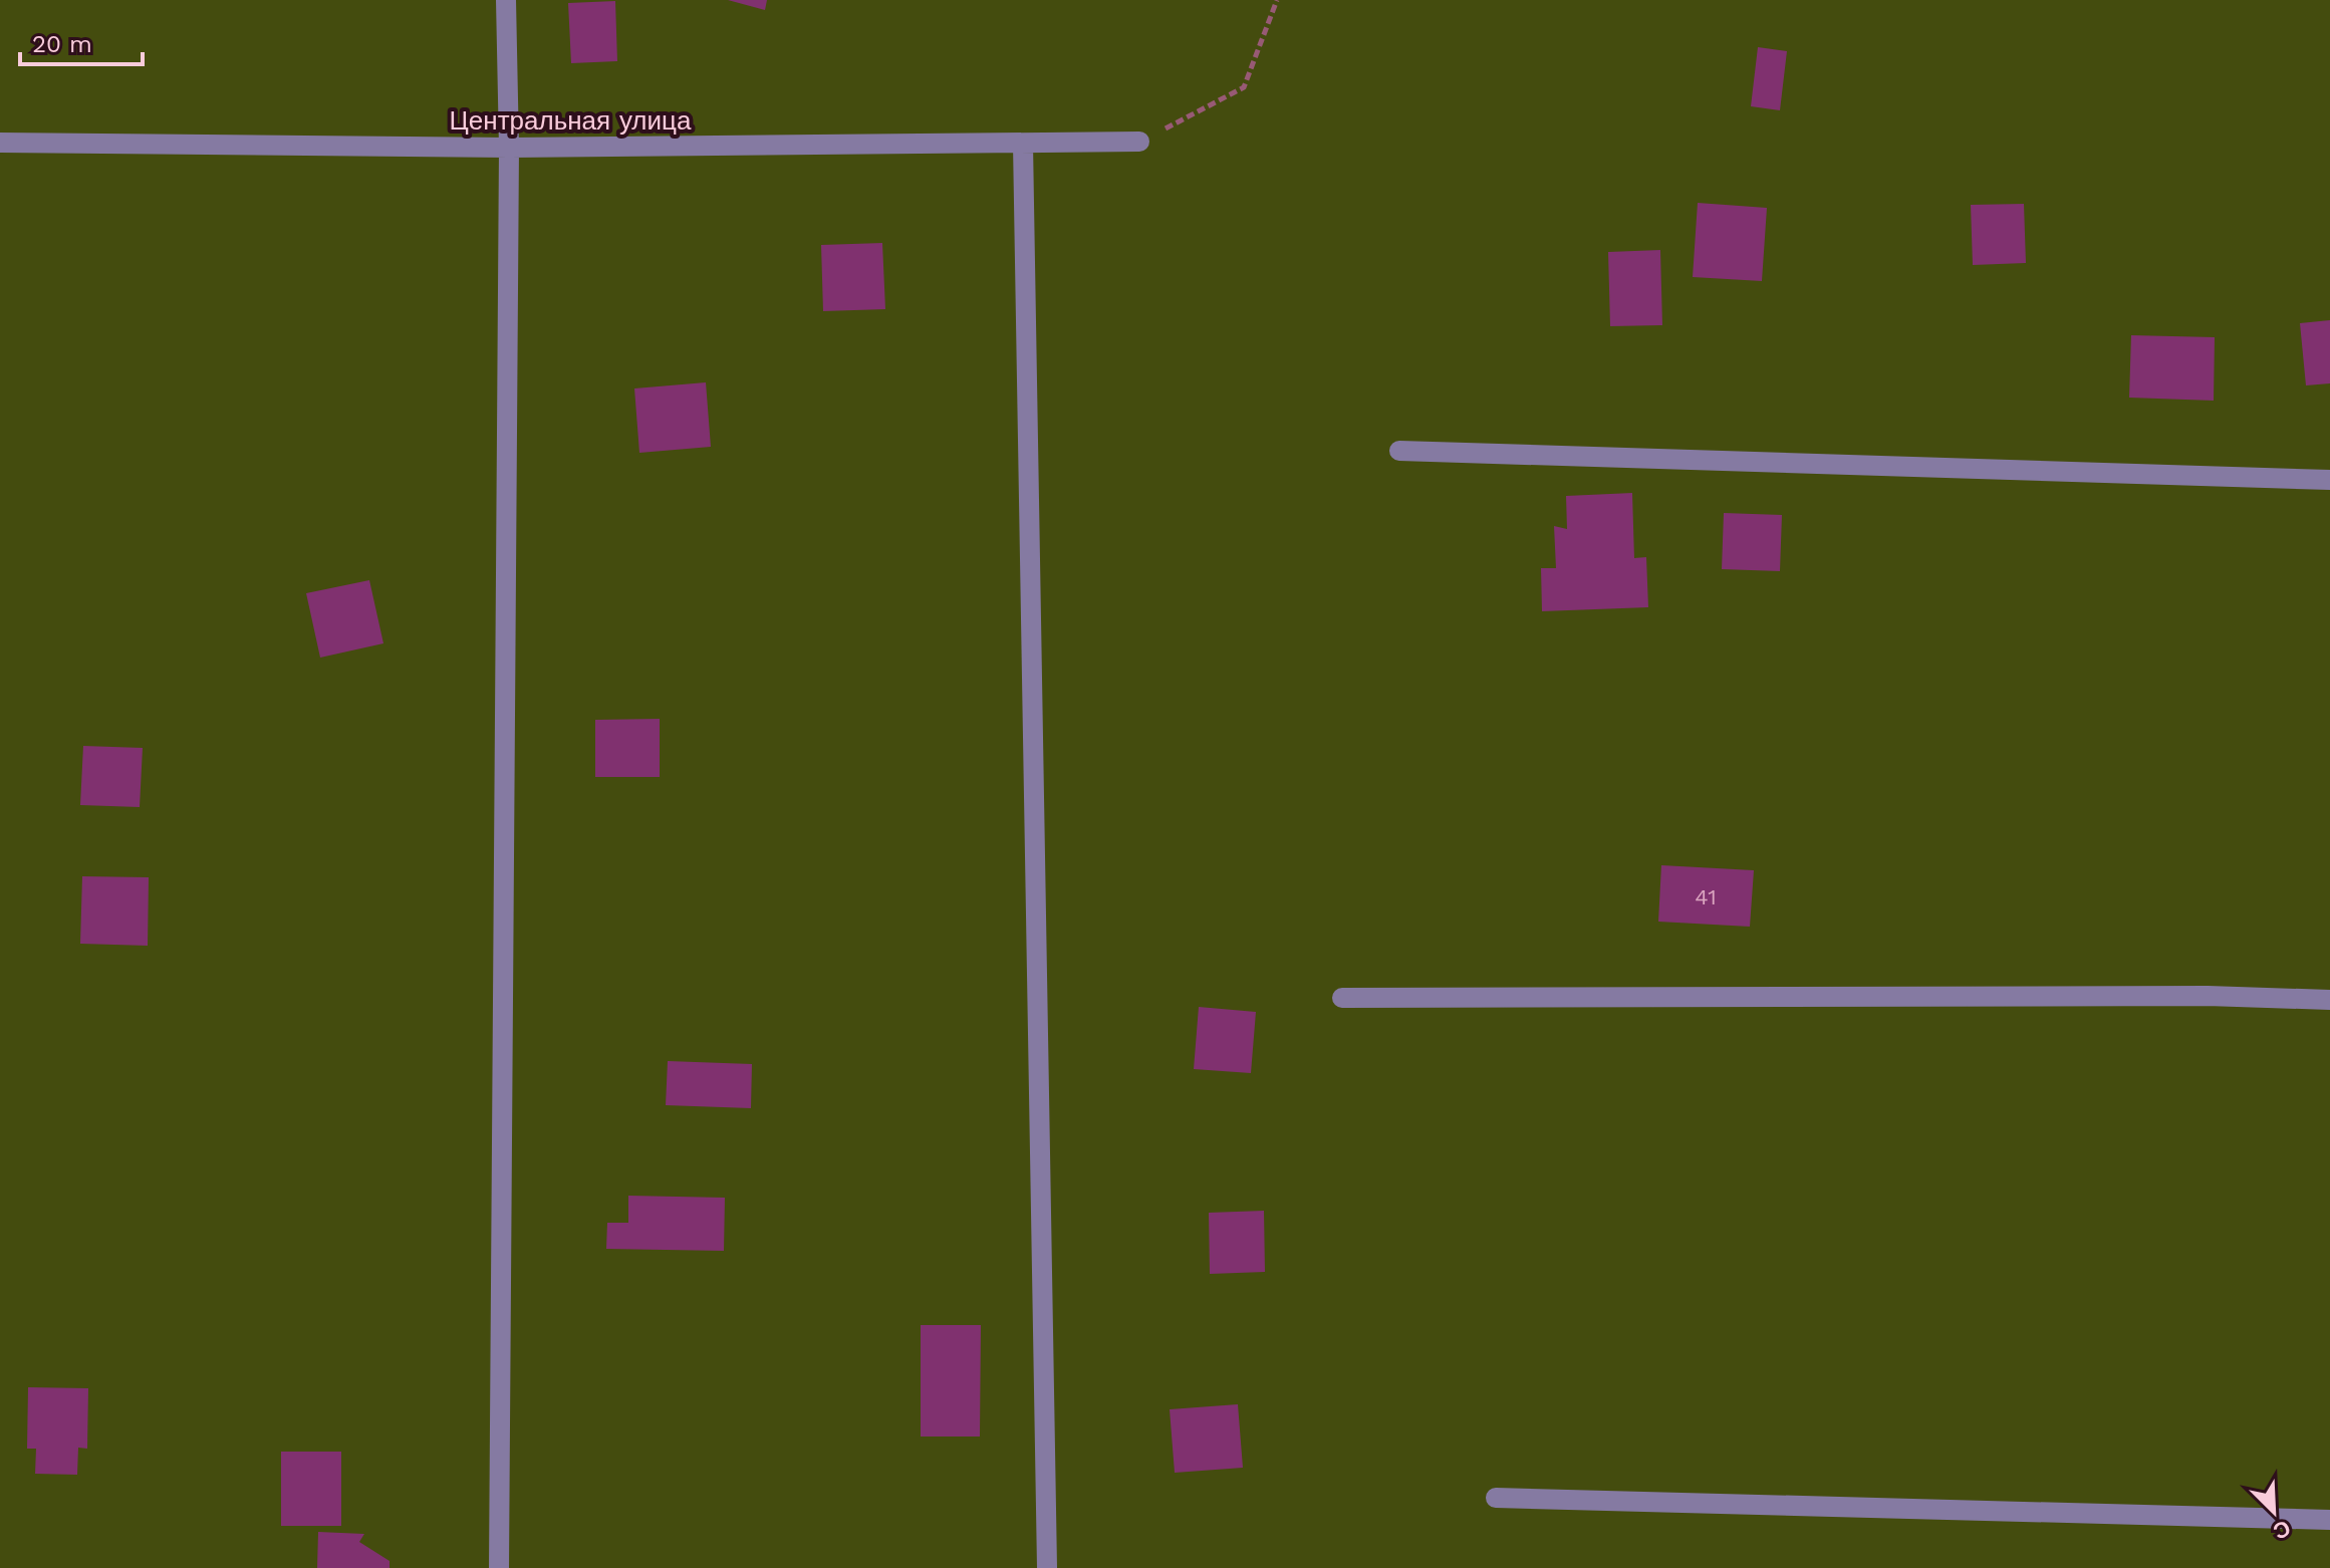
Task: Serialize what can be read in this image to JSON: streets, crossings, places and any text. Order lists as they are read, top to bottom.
{
  "streets": {
    "street": ["Центральная улица"]
  },
  "house_numbers": ["41"],
  "scale_bar": "20 m",
  "north": "bottom right"
}
